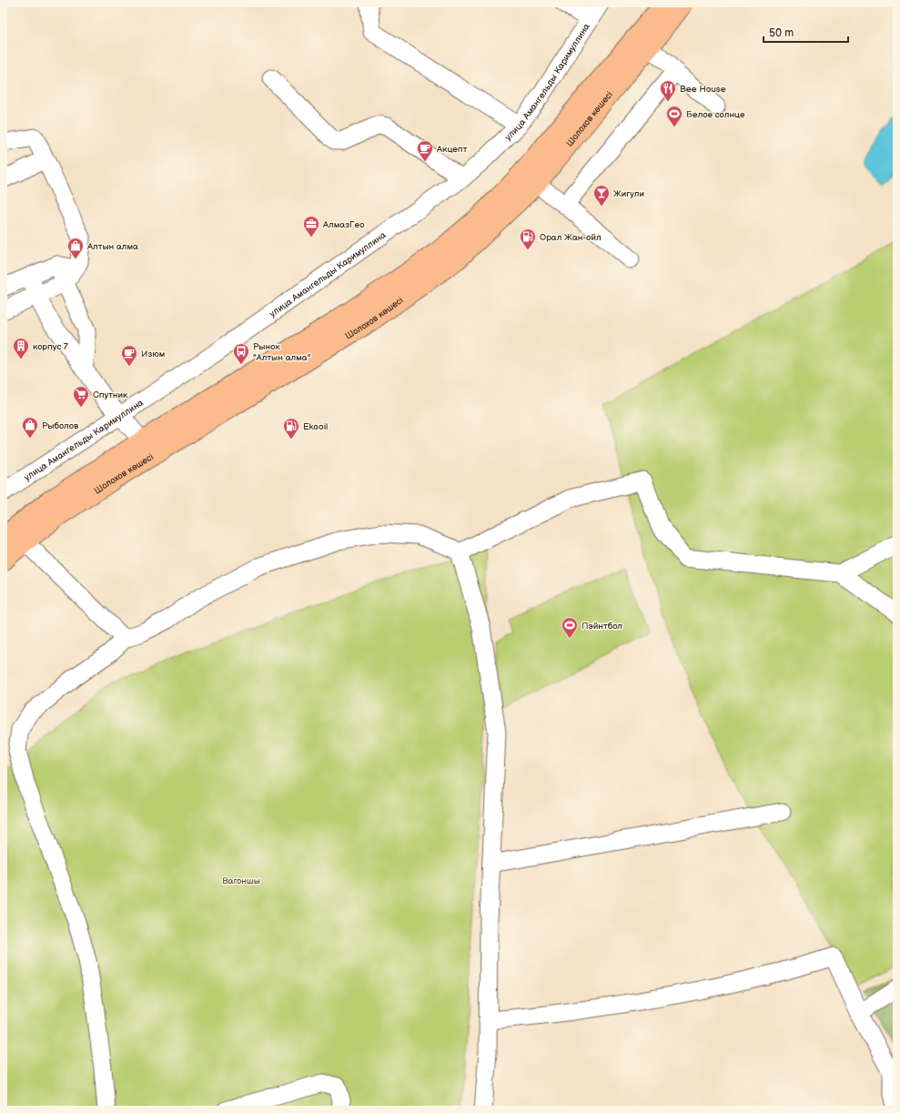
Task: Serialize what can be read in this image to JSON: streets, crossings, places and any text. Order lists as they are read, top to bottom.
{
  "streets": {
    "highway": ["Шолохов көшесі"],
    "street": ["улица Амангельды Каримуллина"]
  },
  "parks": ["Вагоншы"],
  "places": {
    "restaurant": ["Bee House"],
    "sports": ["Белое солнце", "Пэйнтбол"],
    "cafe": ["Акцепт", "Изюм"],
    "bar": ["Жигули"],
    "office": ["АлмазГео"],
    "fuel station": ["Орал Жан-ойл", "Ekooil"],
    "shop": ["Алтын алма", "Рыболов"],
    "building": ["корпус 7"],
    "bus stop": ["Рынок \"Алтын алма\""],
    "supermarket": ["Спутник"]
  },
  "scale_bar": "50 m"
}
